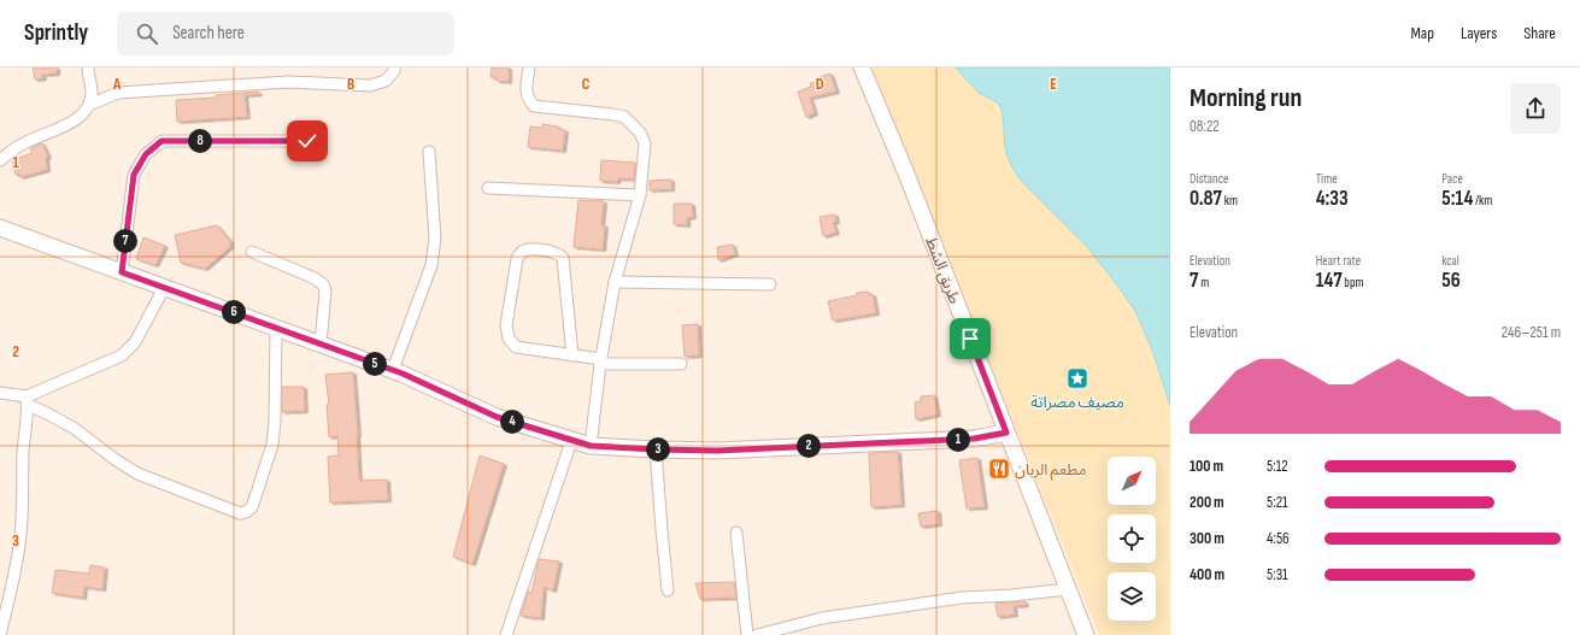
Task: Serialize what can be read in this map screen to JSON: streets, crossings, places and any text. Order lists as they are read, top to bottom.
{
  "streets": {
    "street": ["طريق الشط"]
  },
  "places": {
    "place": ["مصيف مصراتة"],
    "restaurant": ["مطعم الربان"]
  },
  "north": "top right",
  "page": {
    "header": "Sprintly",
    "search": "Search here",
    "nav": ["Map", "Layers", "Share"],
    "heading": ["Morning run", "08:22"],
    "pins": [
      "8",
      "7",
      "6",
      "5",
      "4",
      "1",
      "2",
      "3"
    ],
    "stats": [
      ["Distance", "0.87 km"],
      ["Time", "4:33"],
      ["Pace", "5:14 /km"],
      ["Elevation", "7 m"],
      ["Heart rate", "147 bpm"],
      ["kcal", "56"]
    ],
    "chart": ["Elevation", "246–251 m"],
    "list": [
      {
        "name": "100 m",
        "note": "5:12"
      },
      {
        "name": "200 m",
        "note": "5:21"
      },
      {
        "name": "300 m",
        "note": "4:56"
      },
      {
        "name": "400 m",
        "note": "5:31"
      }
    ]
  },
  "grid": {
    "columns": [
      "A",
      "B",
      "C",
      "D",
      "E"
    ],
    "rows": ["1", "2", "3"]
  }
}
